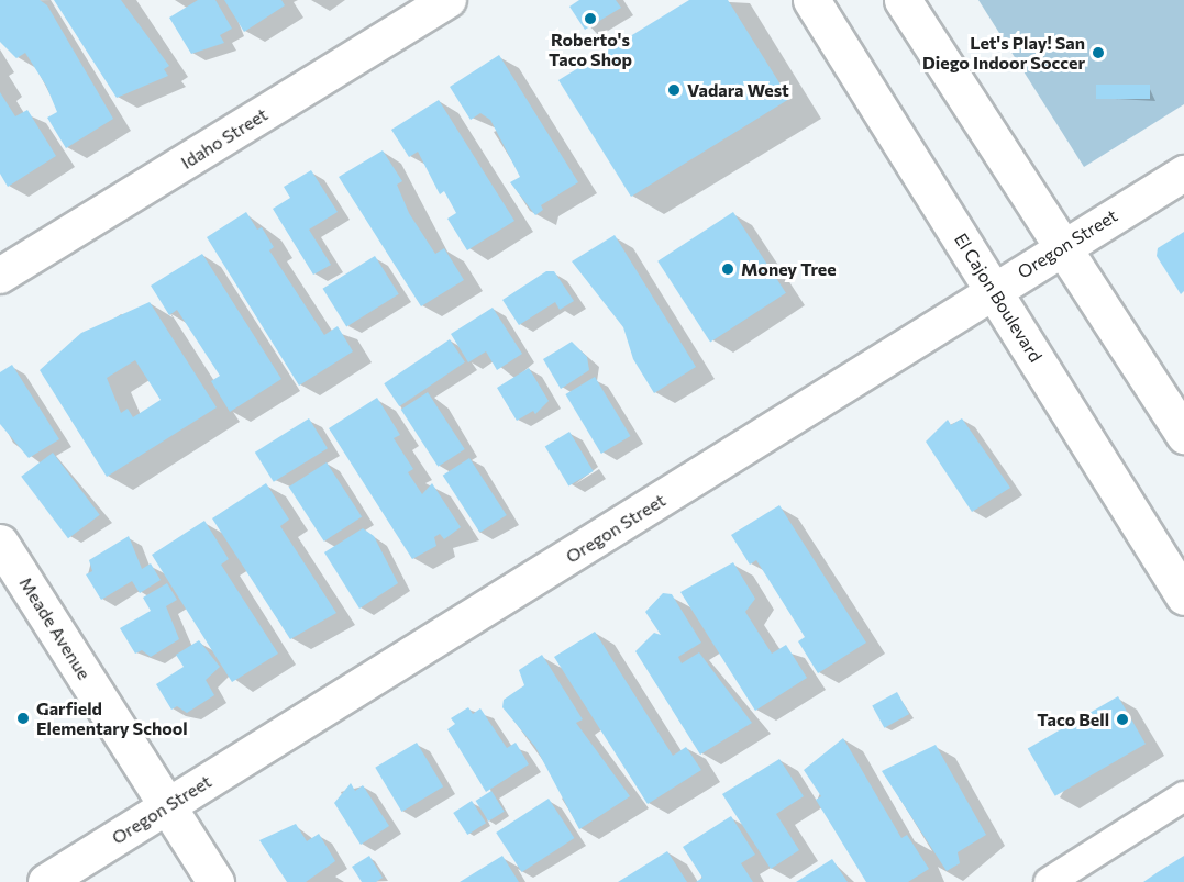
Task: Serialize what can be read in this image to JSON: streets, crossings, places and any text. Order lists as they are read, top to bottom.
{
  "streets": {
    "main road": ["El Cajon Boulevard", "Meade Avenue"],
    "street": ["Idaho Street", "Oregon Street"]
  },
  "crossings": [
    ["Oregon Street", "El Cajon Boulevard"],
    ["Oregon Street", "Meade Avenue"]
  ],
  "places": [
    "Roberto's Taco Shop",
    "Let's Play! San Diego Indoor Soccer",
    "Vadara West",
    "Money Tree",
    "Garfield Elementary School",
    "Taco Bell"
  ]
}
